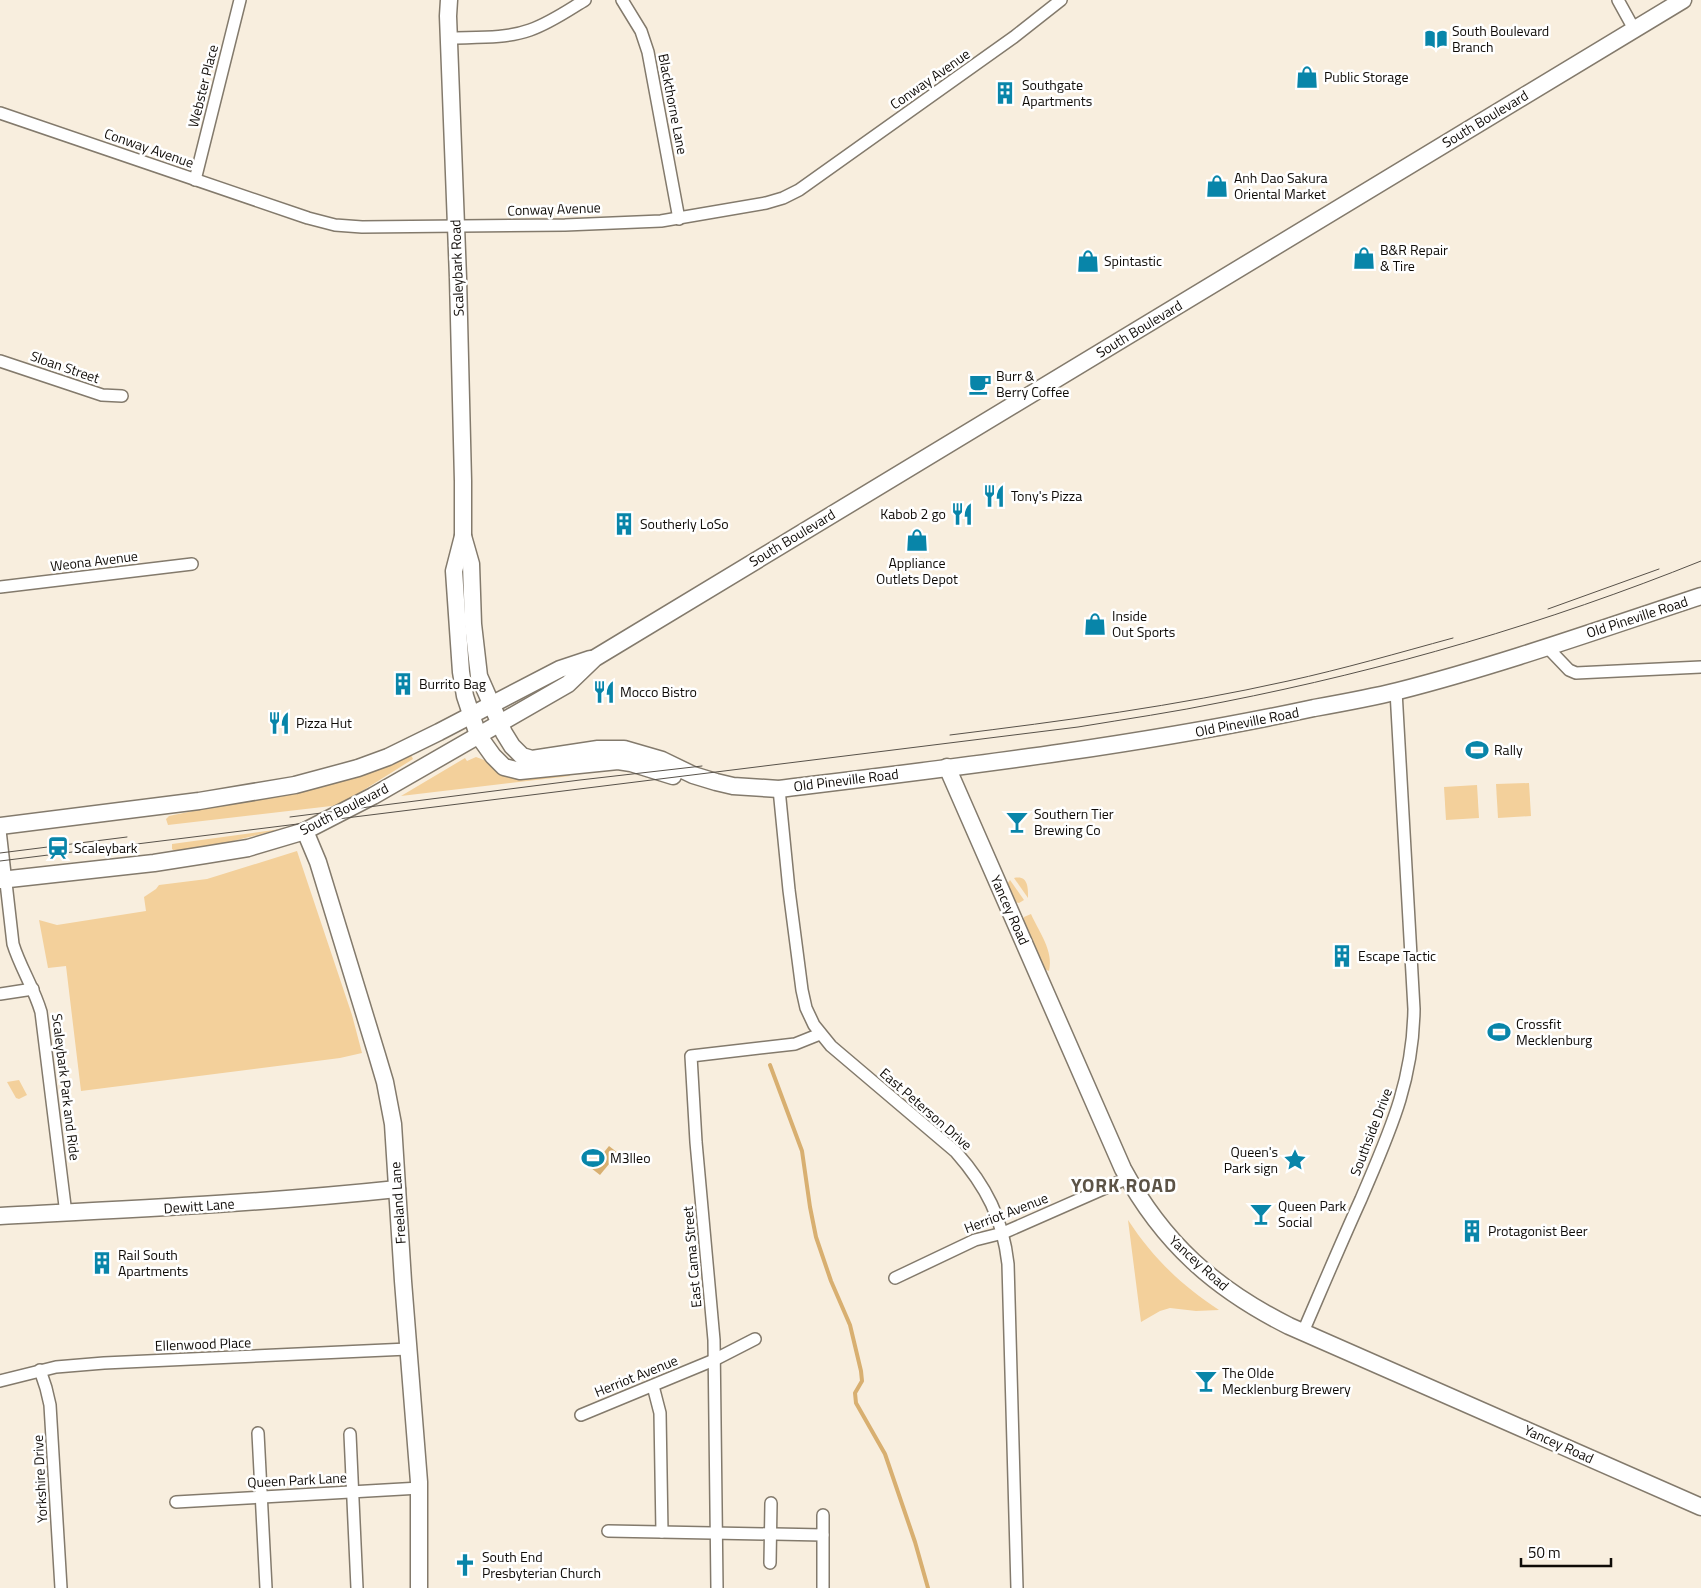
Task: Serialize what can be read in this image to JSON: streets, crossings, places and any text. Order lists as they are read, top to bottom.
{
  "streets": {
    "street": [
      "Conway Avenue",
      "Webster Place",
      "Blackthorne Lane",
      "South Boulevard",
      "Scaleybark Road",
      "Sloan Street",
      "Weona Avenue",
      "Old Pineville Road",
      "Yancey Road",
      "Scaleybark Park and Ride",
      "East Peterson Drive",
      "Southside Drive",
      "Freeland Lane",
      "Dewitt Lane",
      "Herriot Avenue",
      "East Cama Street",
      "Ellenwood Place",
      "Yorkshire Drive",
      "Queen Park Lane"
    ]
  },
  "crossings": [
    ["Conway Avenue", "Webster Place"],
    ["Conway Avenue", "Blackthorne Lane"],
    ["Conway Avenue", "Scaleybark Road"],
    ["South Boulevard", "Scaleybark Road"],
    ["South Boulevard", "Old Pineville Road"],
    ["South Boulevard", "Scaleybark Park and Ride"],
    ["South Boulevard", "Freeland Lane"],
    ["Scaleybark Road", "Old Pineville Road"],
    ["Old Pineville Road", "Yancey Road"],
    ["Old Pineville Road", "East Peterson Drive"],
    ["Old Pineville Road", "Southside Drive"],
    ["Yancey Road", "Southside Drive"],
    ["Yancey Road", "Herriot Avenue"],
    ["Scaleybark Park and Ride", "Dewitt Lane"],
    ["East Peterson Drive", "Herriot Avenue"],
    ["East Peterson Drive", "East Cama Street"],
    ["Freeland Lane", "Dewitt Lane"],
    ["Freeland Lane", "Ellenwood Place"],
    ["Freeland Lane", "Queen Park Lane"],
    ["Herriot Avenue", "East Cama Street"],
    ["Ellenwood Place", "Yorkshire Drive"]
  ],
  "districts": ["YORK ROAD"],
  "places": {
    "library": ["South Boulevard Branch"],
    "shop": [
      "Public Storage",
      "Anh Dao Sakura Oriental Market",
      "B&R Repair & Tire",
      "Spintastic",
      "Appliance Outlets Depot",
      "Inside Out Sports"
    ],
    "building": [
      "Southgate Apartments",
      "Southerly LoSo",
      "Burrito Bag",
      "Escape Tactic",
      "Protagonist Beer",
      "Rail South Apartments"
    ],
    "cafe": ["Burr & Berry Coffee"],
    "restaurant": [
      "Tony's Pizza",
      "Kabob 2 go",
      "Mocco Bistro",
      "Pizza Hut"
    ],
    "sports": ["Rally", "Crossfit Mecklenburg", "M3lleo"],
    "bar": ["Southern Tier Brewing Co", "Queen Park Social", "The Olde Mecklenburg Brewery"],
    "station": ["Scaleybark"],
    "place": ["Queen's Park sign"],
    "church": ["South End Presbyterian Church"]
  },
  "scale_bar": "50 m"
}
